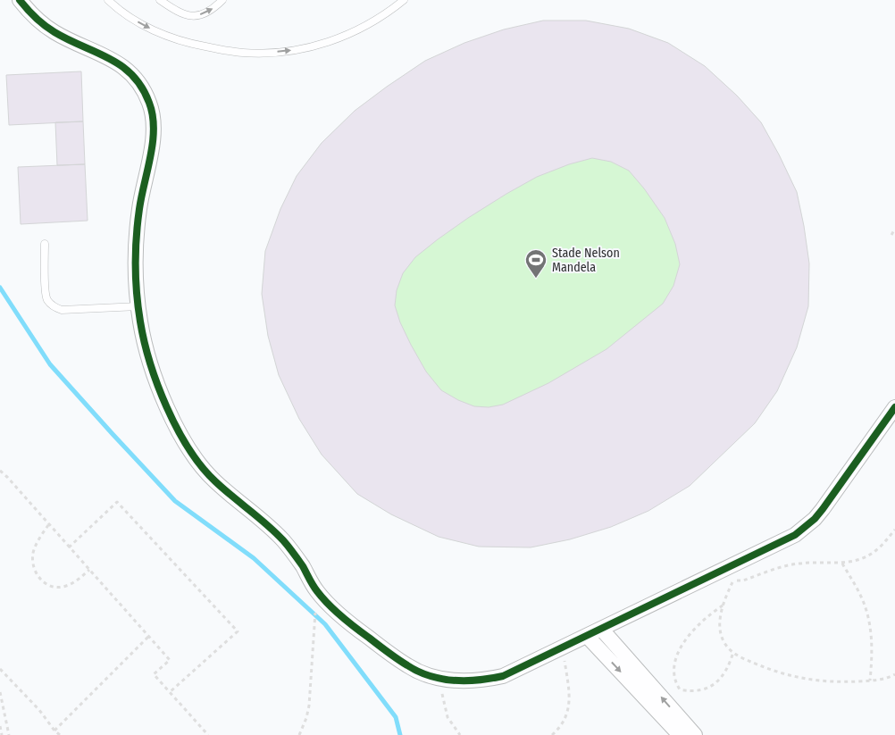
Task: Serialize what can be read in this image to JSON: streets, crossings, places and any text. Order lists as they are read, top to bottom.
{
  "places": {
    "sports": ["Stade Nelson Mandela"]
  }
}
